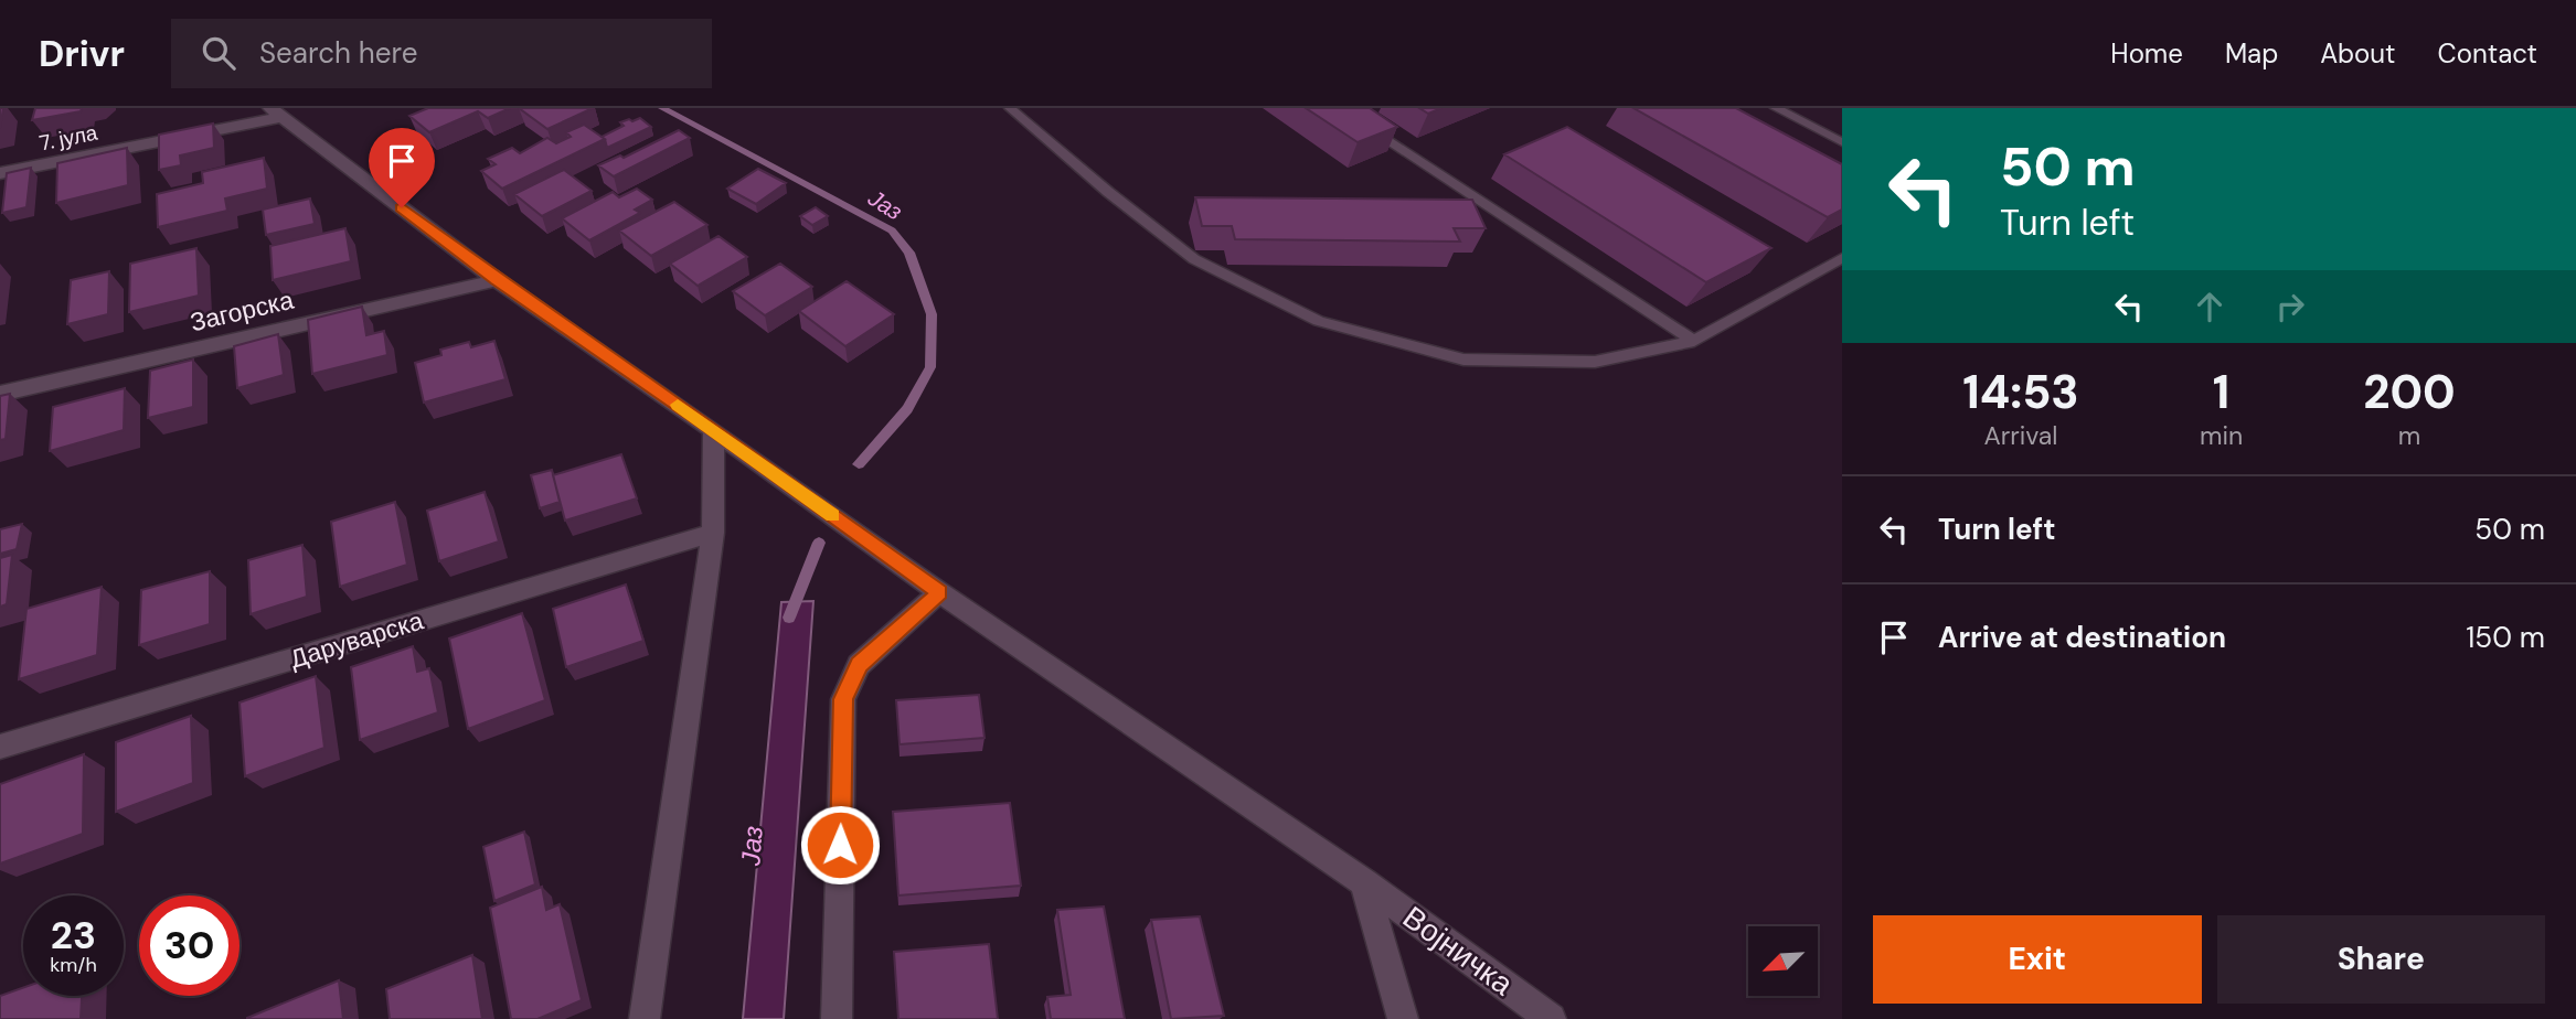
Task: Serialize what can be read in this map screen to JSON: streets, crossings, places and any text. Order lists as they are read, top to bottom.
{
  "streets": {
    "street": [
      "7. јула",
      "Загорска",
      "Даруварска",
      "Војничка"
    ]
  },
  "crossings": [
    ["7. јула", "Војничка"],
    ["Загорска", "Војничка"]
  ],
  "water": ["Јаз"],
  "north": "bottom left",
  "page": {
    "header": "Drivr",
    "search": "Search here",
    "nav": [
      "Home",
      "Map",
      "About",
      "Contact"
    ],
    "turn": ["50 m", "Turn left"],
    "eta": [
      "14:53",
      "Arrival",
      "1",
      "min",
      "200",
      "m"
    ],
    "list": [
      {
        "name": "Turn left",
        "value": "50 m"
      },
      {
        "name": "Arrive at destination",
        "value": "150 m"
      }
    ],
    "speed": "23 km/h",
    "limit": "30",
    "buttons": ["Exit", "Share"]
  }
}
